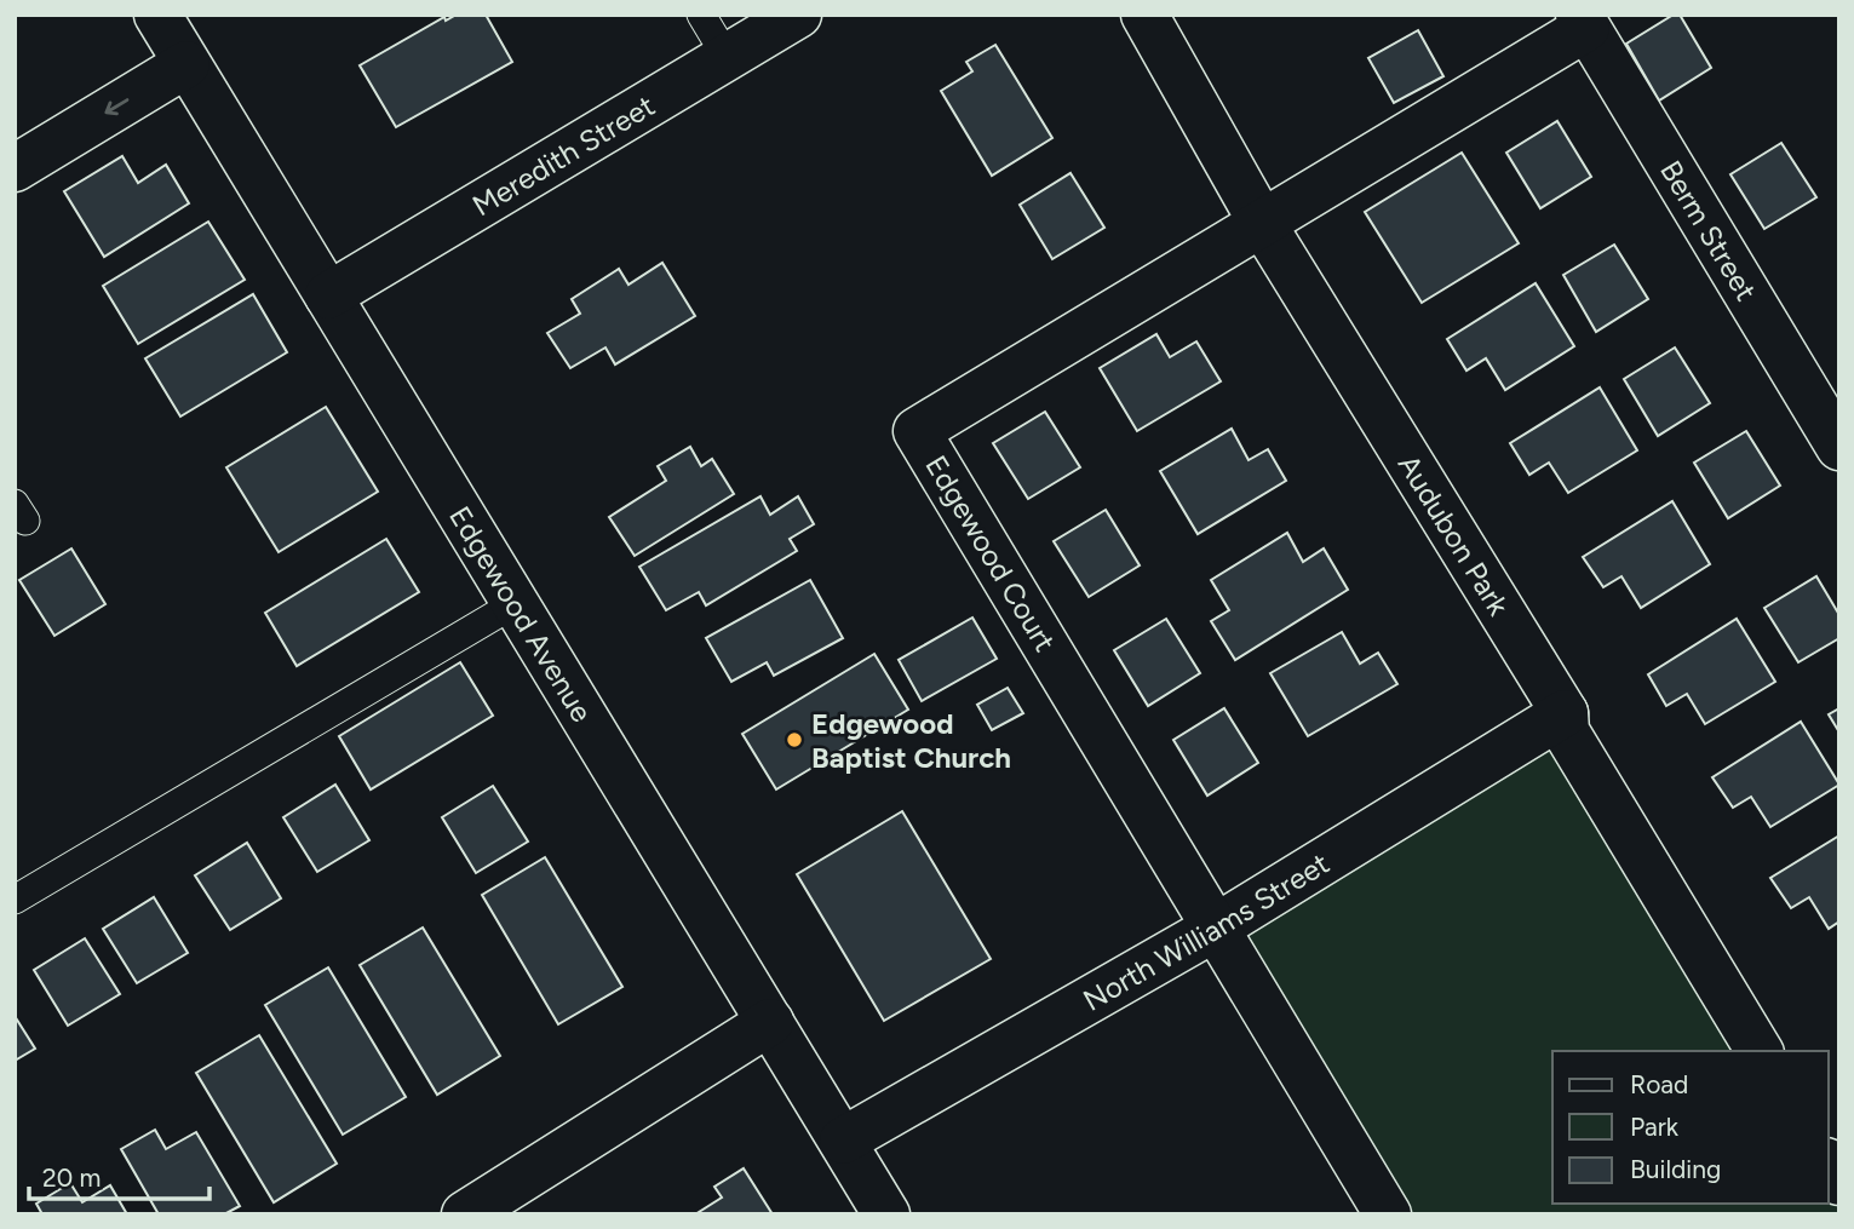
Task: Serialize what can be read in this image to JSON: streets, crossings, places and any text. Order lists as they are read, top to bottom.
{
  "streets": {
    "street": [
      "Meredith Street",
      "Berm Street",
      "Audubon Park",
      "Edgewood Court",
      "Edgewood Avenue",
      "North Williams Street"
    ]
  },
  "crossings": [
    ["Meredith Street", "Edgewood Avenue"],
    ["Berm Street", "Edgewood Court"],
    ["Audubon Park", "Edgewood Court"],
    ["Audubon Park", "North Williams Street"],
    ["Edgewood Court", "North Williams Street"],
    ["Edgewood Avenue", "North Williams Street"]
  ],
  "places": ["Edgewood Baptist Church"],
  "legend": ["Road", "Park", "Building"],
  "scale_bar": "20 m"
}
